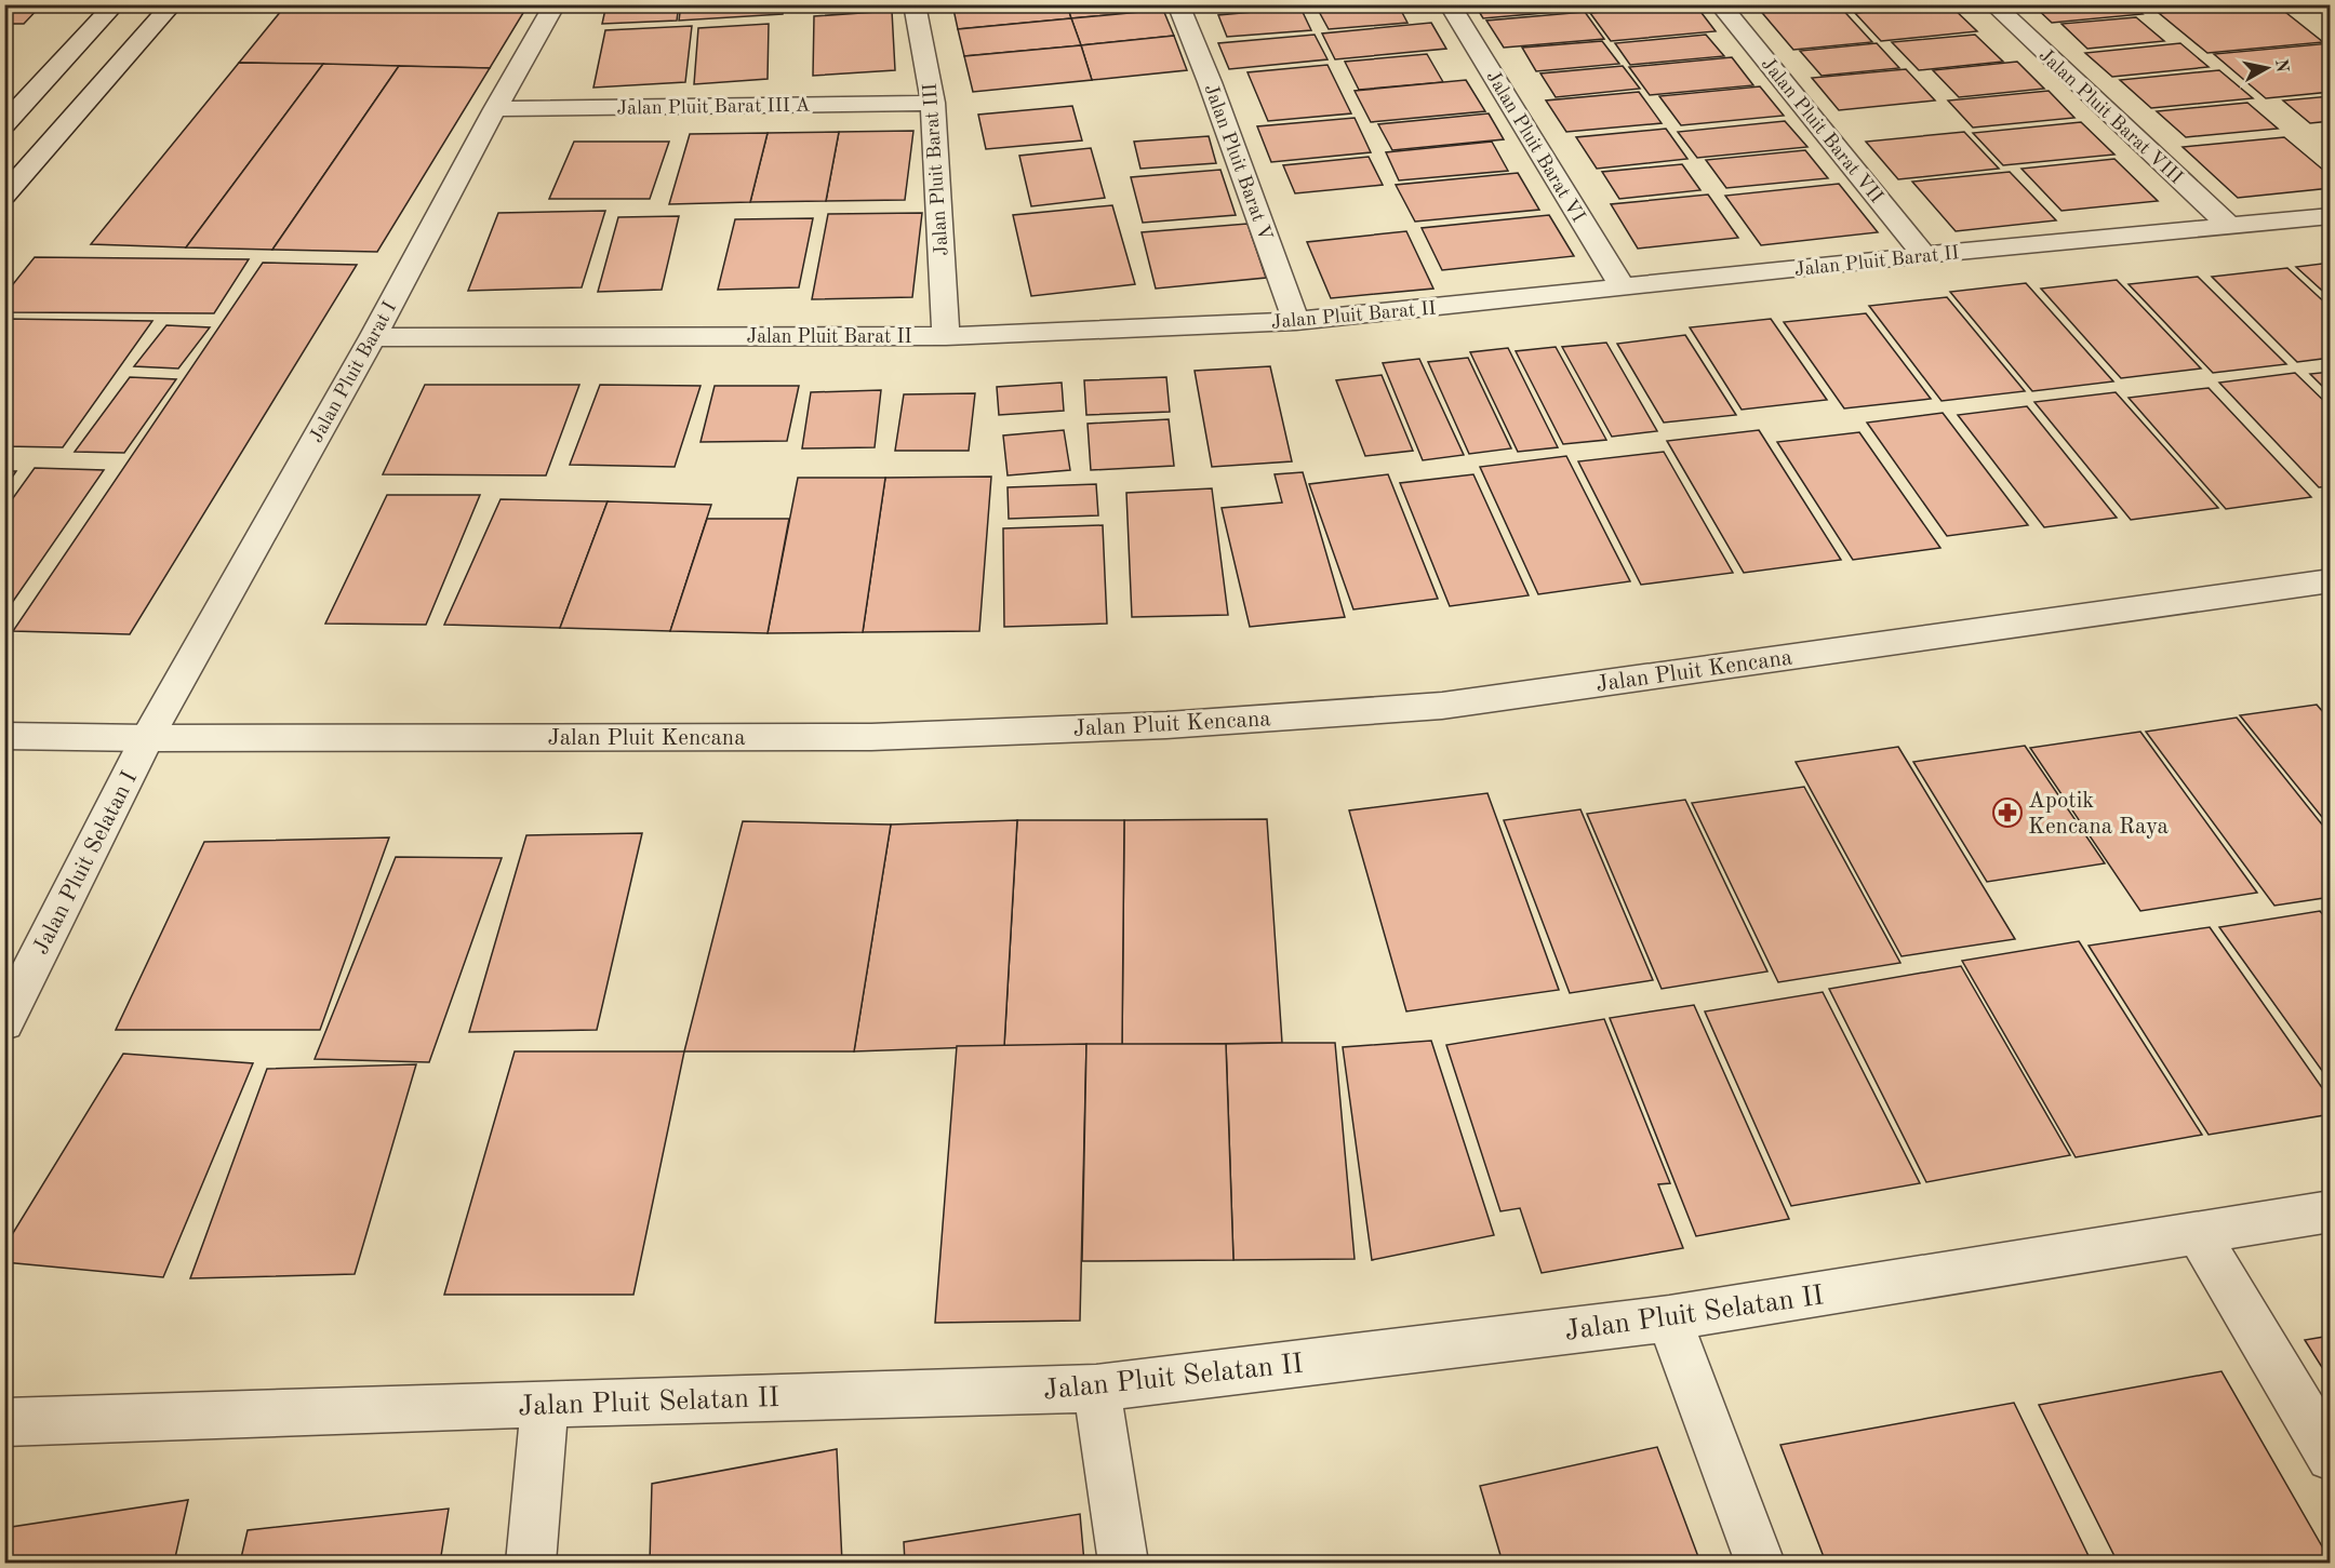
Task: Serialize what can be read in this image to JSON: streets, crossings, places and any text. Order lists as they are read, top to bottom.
{
  "streets": {
    "street": [
      "Jalan Pluit Barat III A",
      "Jalan Pluit Barat VIII",
      "Jalan Pluit Barat VII",
      "Jalan Pluit Barat VI",
      "Jalan Pluit Barat V",
      "Jalan Pluit Barat III",
      "Jalan Pluit Barat II",
      "Jalan Pluit Barat I",
      "Jalan Pluit Kencana",
      "Jalan Pluit Selatan I",
      "Jalan Pluit Selatan II"
    ]
  },
  "crossings": [
    ["Jalan Pluit Barat III A", "Jalan Pluit Barat III"],
    ["Jalan Pluit Barat III A", "Jalan Pluit Barat I"],
    ["Jalan Pluit Barat VIII", "Jalan Pluit Barat II"],
    ["Jalan Pluit Barat VII", "Jalan Pluit Barat II"],
    ["Jalan Pluit Barat VI", "Jalan Pluit Barat II"],
    ["Jalan Pluit Barat V", "Jalan Pluit Barat II"],
    ["Jalan Pluit Barat III", "Jalan Pluit Barat II"],
    ["Jalan Pluit Barat II", "Jalan Pluit Barat I"],
    ["Jalan Pluit Barat I", "Jalan Pluit Kencana"],
    ["Jalan Pluit Barat I", "Jalan Pluit Selatan I"],
    ["Jalan Pluit Kencana", "Jalan Pluit Selatan I"]
  ],
  "places": {
    "pharmacy": ["Apotik Kencana Raya"]
  },
  "north": "right"
}
